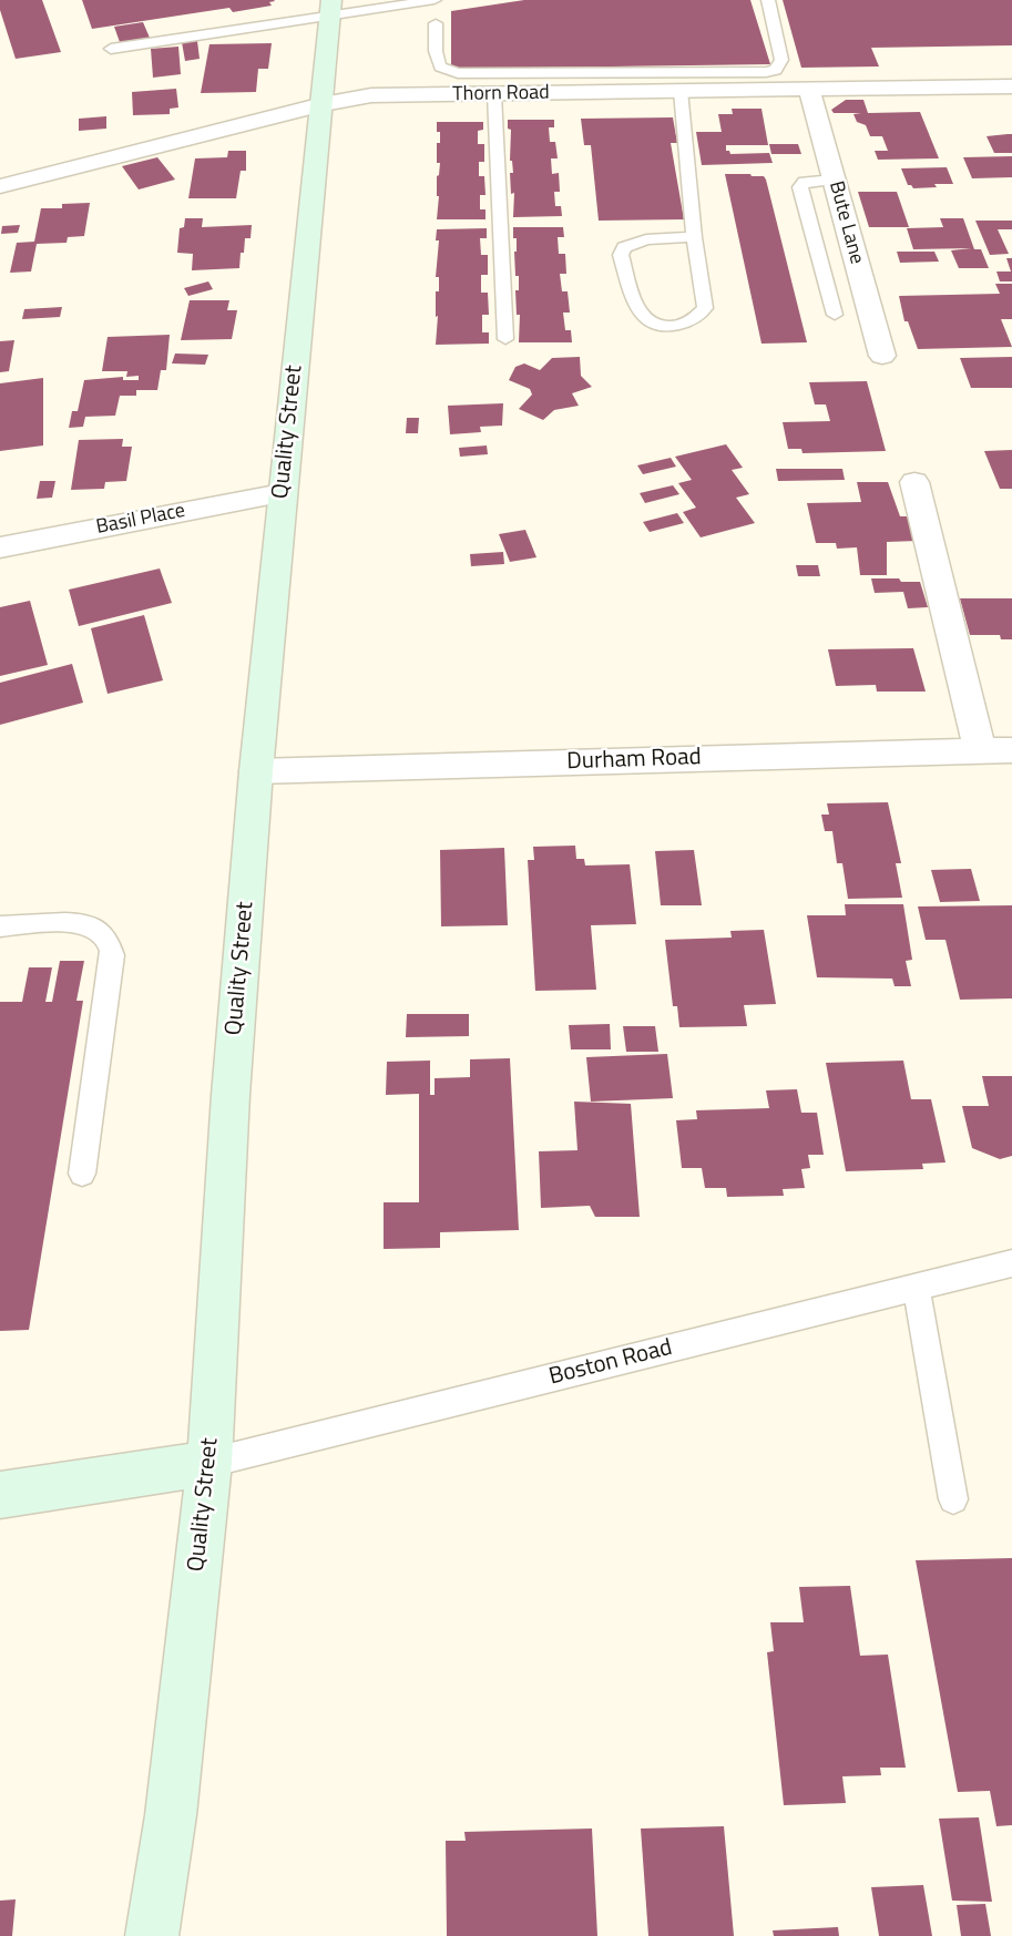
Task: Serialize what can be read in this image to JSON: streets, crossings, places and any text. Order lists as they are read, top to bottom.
{
  "streets": {
    "street": [
      "Thorn Road",
      "Bute Lane",
      "Quality Street",
      "Basil Place",
      "Durham Road"
    ],
    "lane": ["Boston Road"]
  },
  "crossings": [
    ["Thorn Road", "Bute Lane"],
    ["Thorn Road", "Quality Street"],
    ["Quality Street", "Basil Place"],
    ["Quality Street", "Durham Road"],
    ["Quality Street", "Boston Road"]
  ]
}
